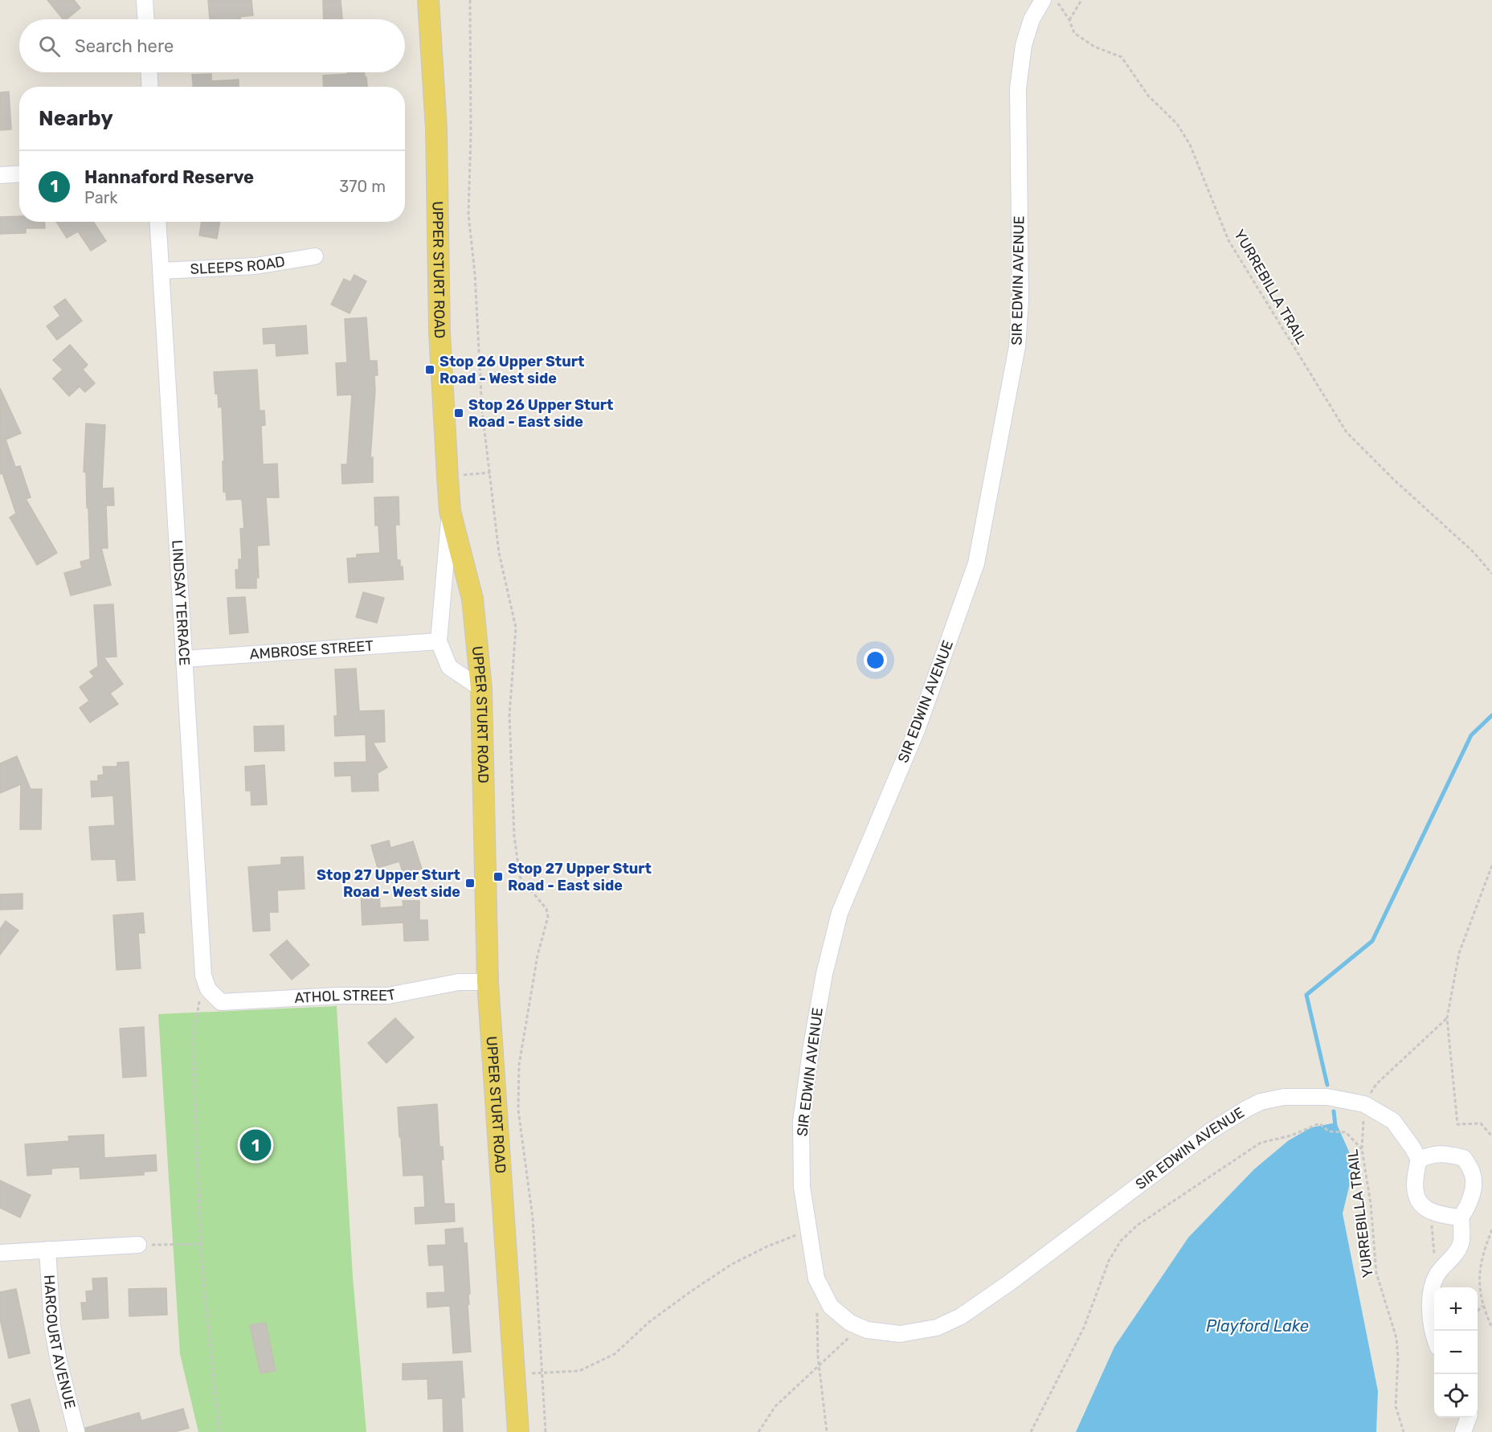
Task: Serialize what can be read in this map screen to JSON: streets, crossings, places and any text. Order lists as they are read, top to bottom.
{
  "streets": {
    "main road": ["UPPER STURT ROAD"],
    "street": [
      "SLEEPS ROAD",
      "SIR EDWIN AVENUE",
      "LINDSAY TERRACE",
      "AMBROSE STREET",
      "ATHOL STREET",
      "HARCOURT AVENUE"
    ],
    "path": ["YURREBILLA TRAIL"]
  },
  "crossings": [
    ["SLEEPS ROAD", "LINDSAY TERRACE"],
    ["UPPER STURT ROAD", "ATHOL STREET"],
    ["SIR EDWIN AVENUE", "YURREBILLA TRAIL"],
    ["LINDSAY TERRACE", "AMBROSE STREET"],
    ["LINDSAY TERRACE", "ATHOL STREET"]
  ],
  "water": ["Playford Lake"],
  "places": {
    "transit": [
      "Stop 26 Upper Sturt Road - West side",
      "Stop 26 Upper Sturt Road - East side",
      "Stop 27 Upper Sturt Road - East side",
      "Stop 27 Upper Sturt Road - West side"
    ]
  },
  "page": {
    "search": "Search here",
    "heading": "Nearby",
    "list": [
      {
        "mark": "1",
        "name": "Hannaford Reserve",
        "note": "Park",
        "value": "370 m"
      }
    ],
    "pins": "1",
    "map_buttons": ["+", "−"]
  }
}
